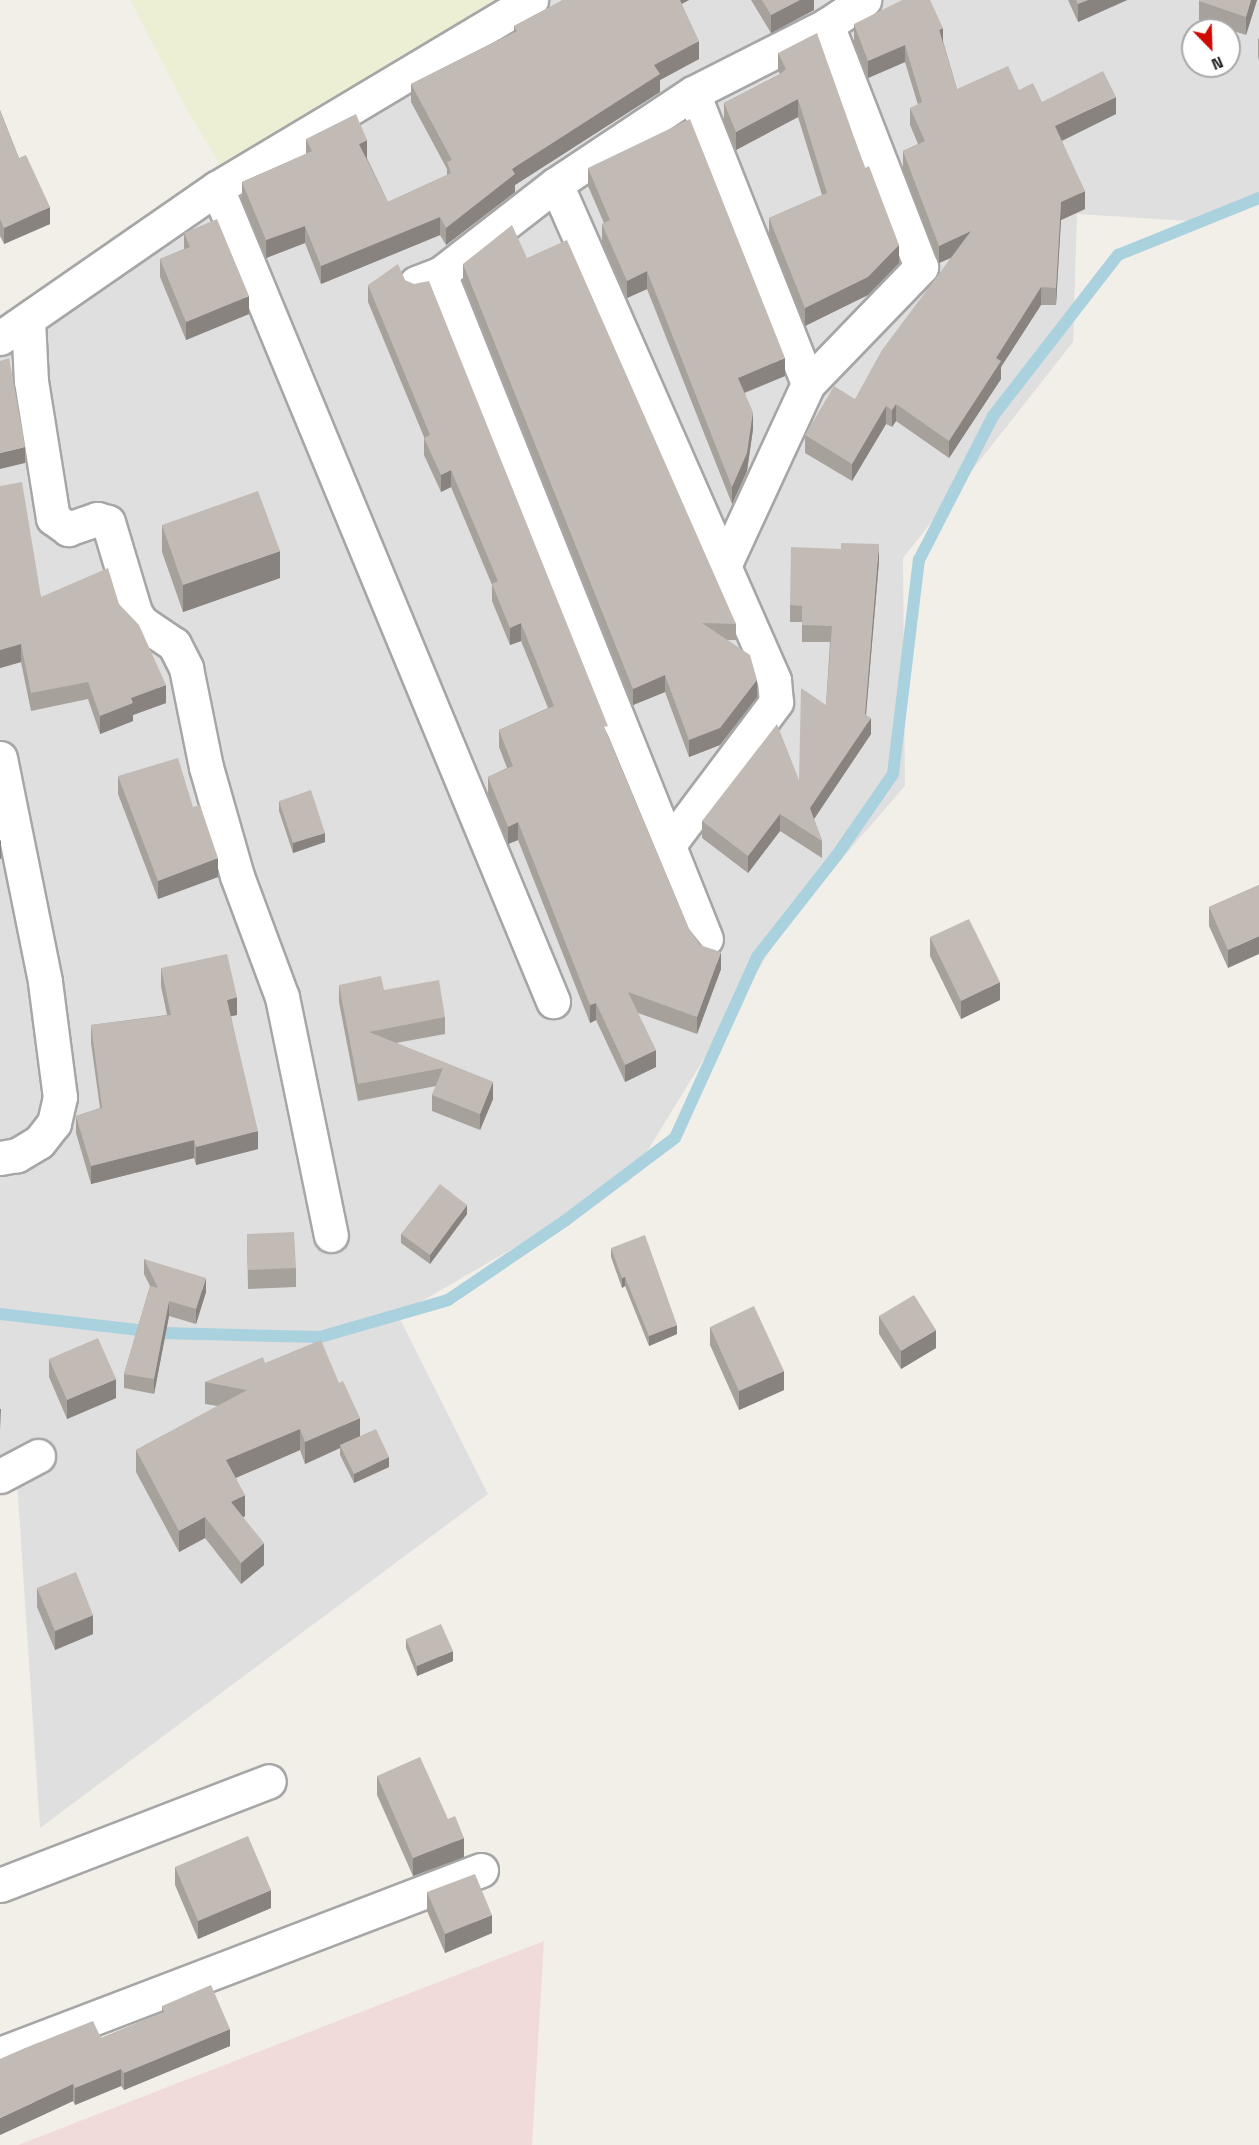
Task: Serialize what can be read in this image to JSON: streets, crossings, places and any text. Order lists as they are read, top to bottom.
{
  "north": "bottom right"
}
